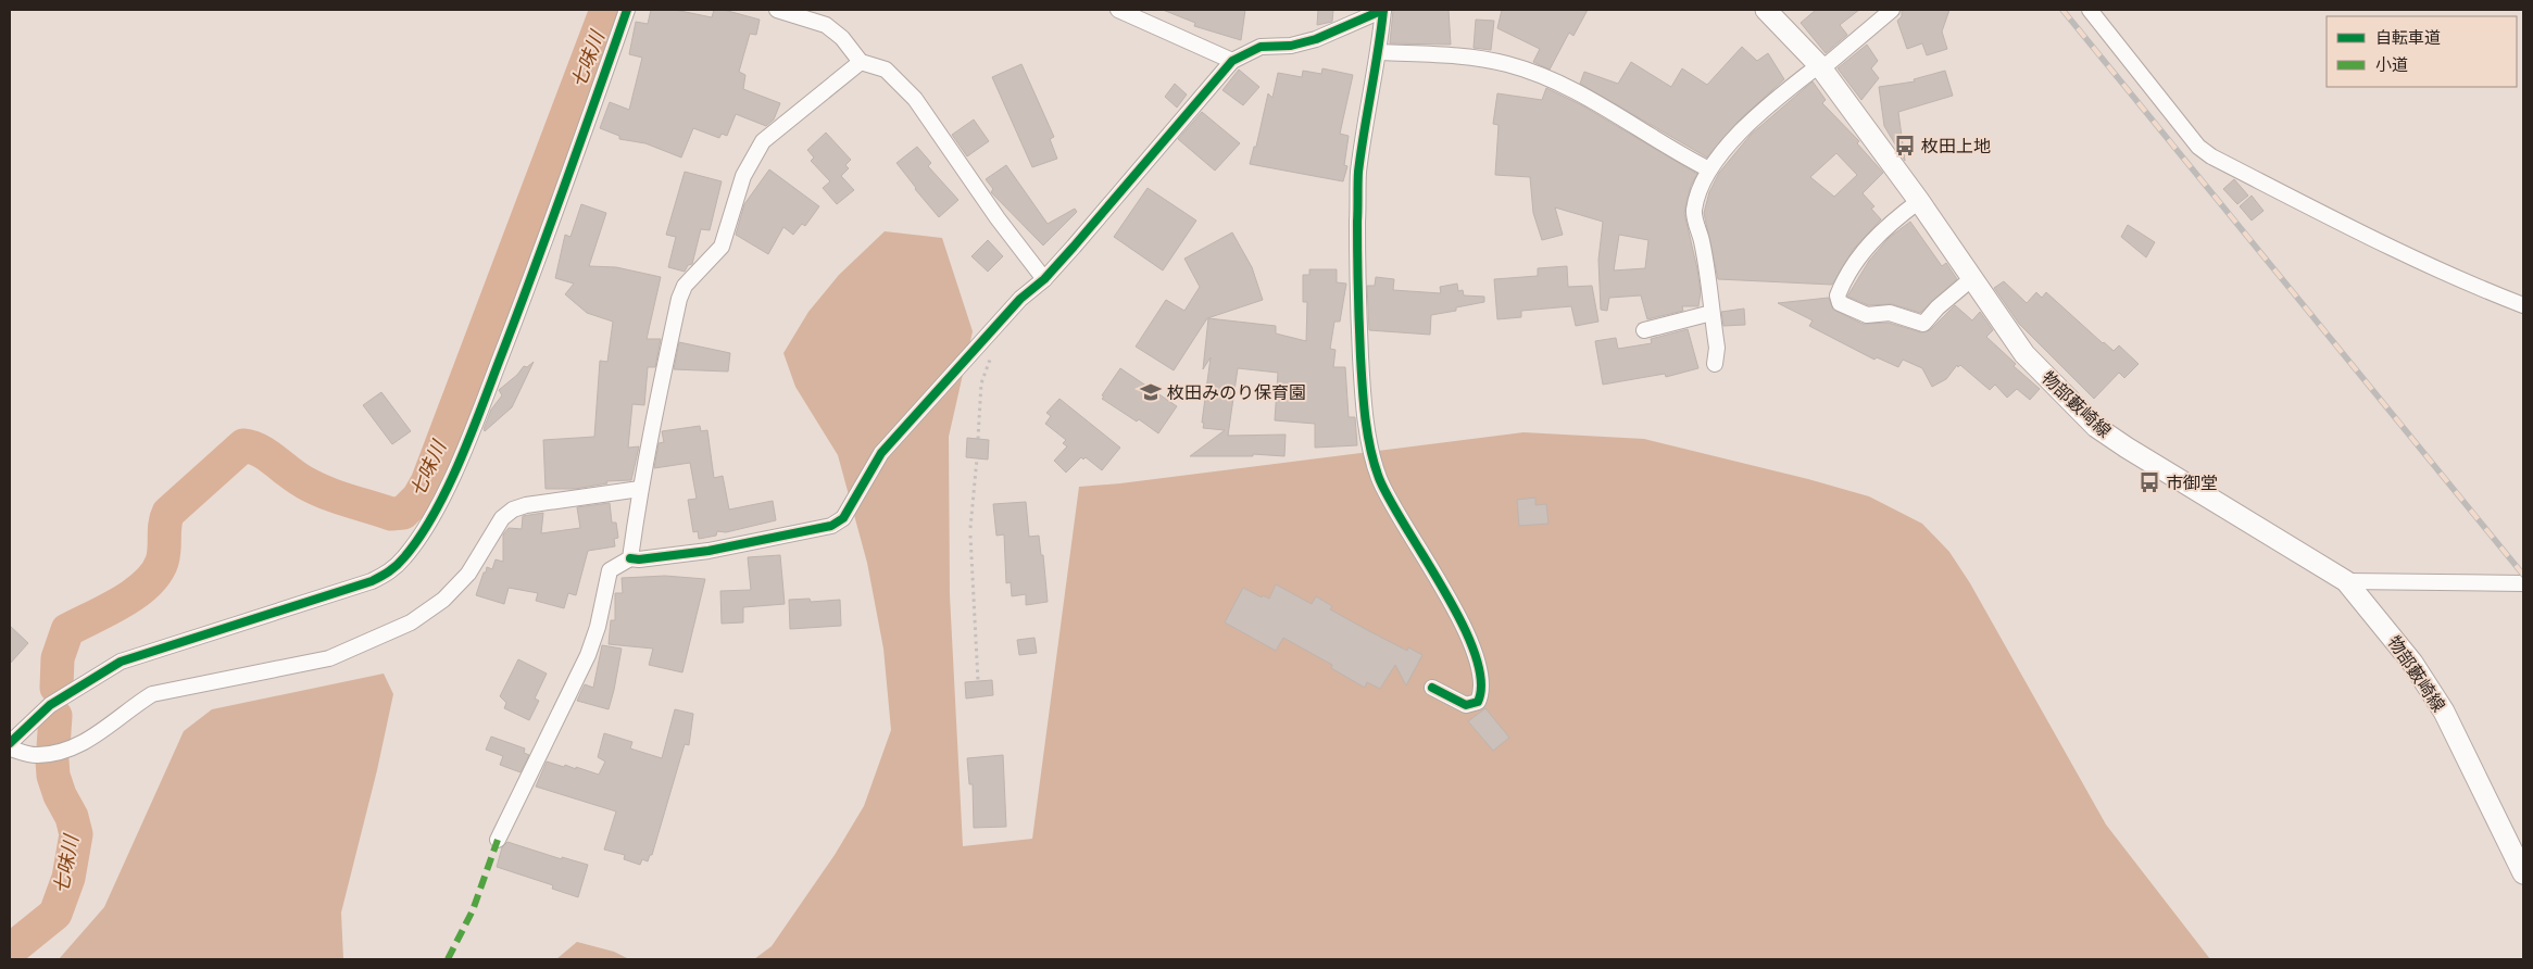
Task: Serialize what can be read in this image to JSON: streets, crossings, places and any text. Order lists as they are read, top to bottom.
{
  "streets": {
    "main road": ["物部藪崎線"]
  },
  "water": ["七味川"],
  "places": {
    "bus stop": ["枚田上地", "市御堂"],
    "school or university": ["枚田みのり保育園"]
  },
  "legend": ["自転車道", "小道"]
}
